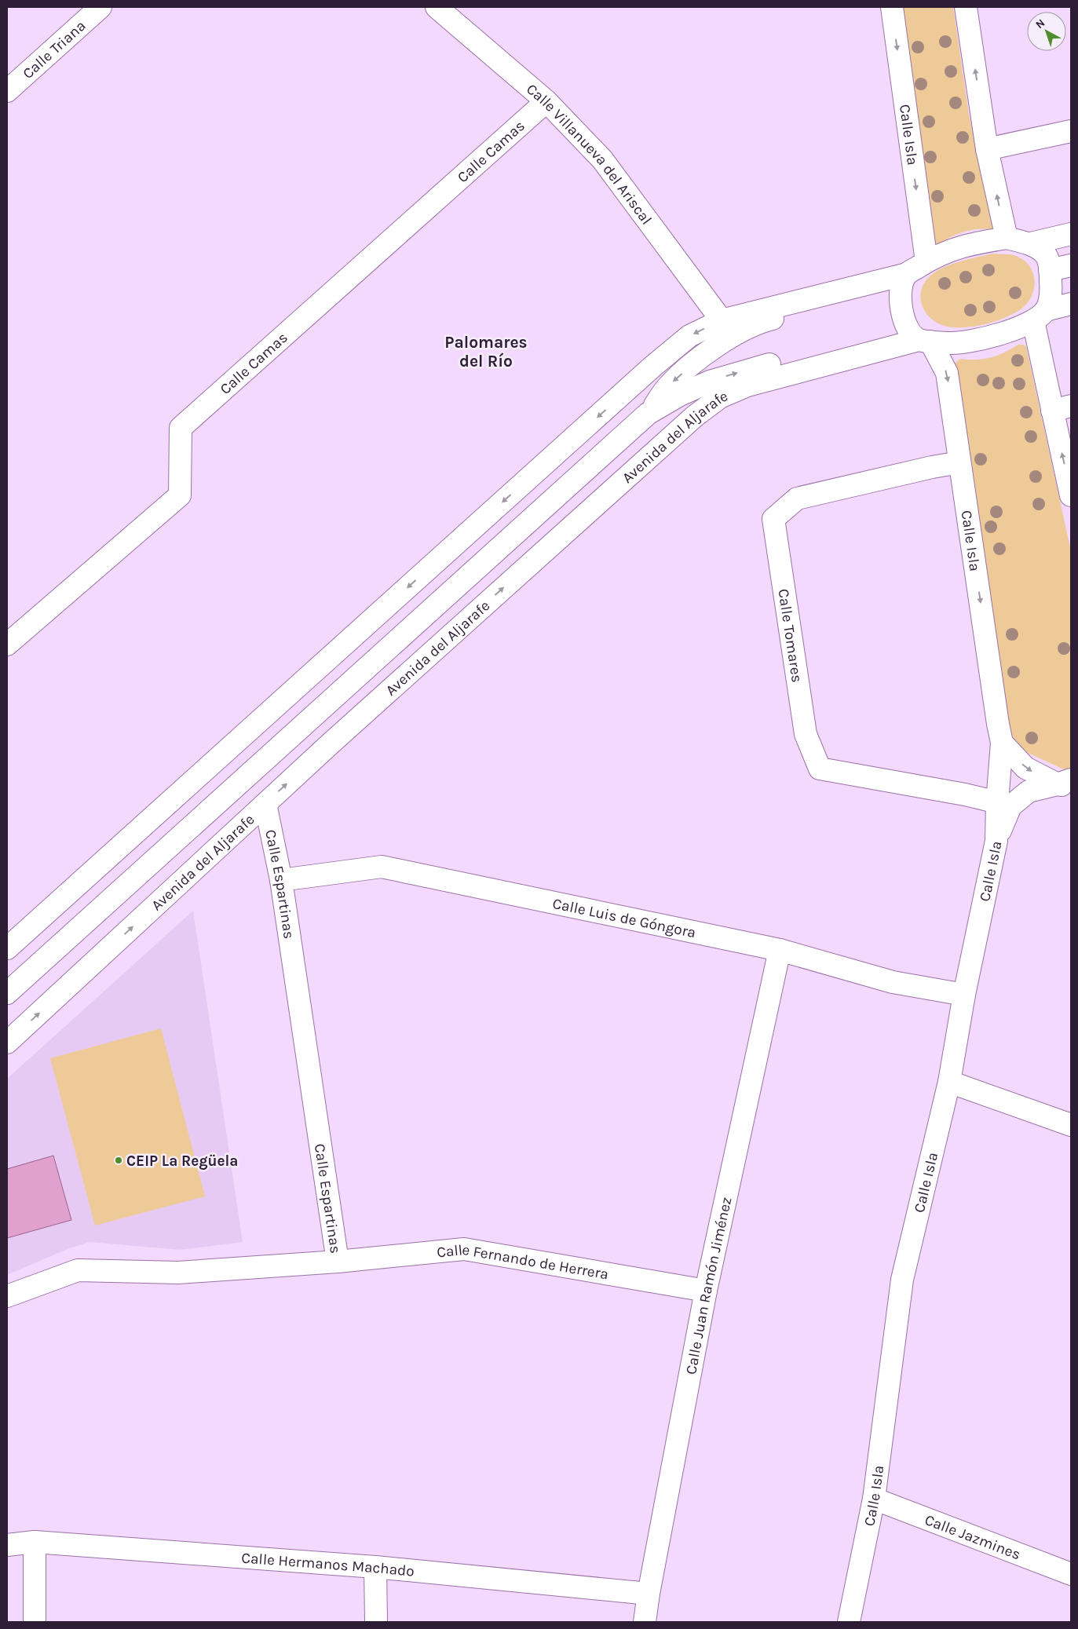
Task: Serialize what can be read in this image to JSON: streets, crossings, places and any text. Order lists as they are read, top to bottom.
{
  "streets": {
    "street": [
      "Calle Triana",
      "Calle Isla",
      "Calle Camas",
      "Calle Villanueva del Ariscal",
      "Avenida del Aljarafe",
      "Calle Tomares",
      "Calle Espartinas",
      "Calle Luis de Góngora",
      "Calle Fernando de Herrera",
      "Calle Juan Ramón Jiménez",
      "Calle Jazmines",
      "Calle Hermanos Machado"
    ]
  },
  "crossings": [
    ["Calle Isla", "Avenida del Aljarafe"],
    ["Calle Isla", "Calle Tomares"],
    ["Calle Isla", "Calle Luis de Góngora"],
    ["Calle Isla", "Calle Jazmines"],
    ["Calle Camas", "Calle Villanueva del Ariscal"],
    ["Calle Villanueva del Ariscal", "Avenida del Aljarafe"],
    ["Avenida del Aljarafe", "Calle Espartinas"],
    ["Calle Espartinas", "Calle Luis de Góngora"],
    ["Calle Espartinas", "Calle Fernando de Herrera"],
    ["Calle Luis de Góngora", "Calle Juan Ramón Jiménez"],
    ["Calle Fernando de Herrera", "Calle Juan Ramón Jiménez"],
    ["Calle Juan Ramón Jiménez", "Calle Hermanos Machado"]
  ],
  "districts": ["Palomares del Río"],
  "places": ["CEIP La Regüela"],
  "north": "top left"
}
